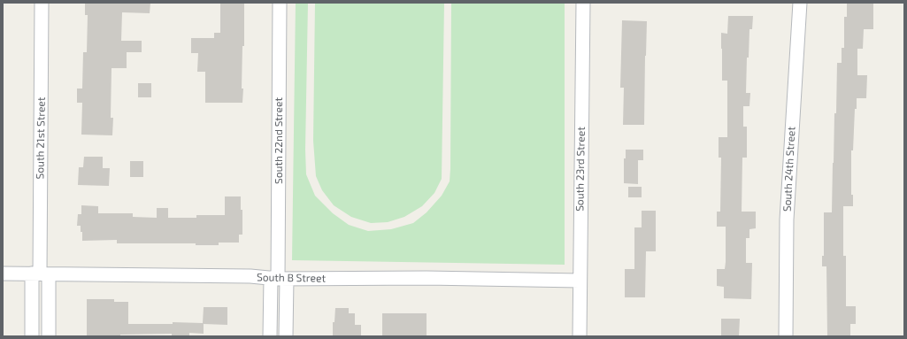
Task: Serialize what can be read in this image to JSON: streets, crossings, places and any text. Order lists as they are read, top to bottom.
{
  "streets": {
    "street": [
      "South 21st Street",
      "South 22nd Street",
      "South 23rd Street",
      "South 24th Street",
      "South B Street"
    ]
  },
  "crossings": [
    ["South 21st Street", "South B Street"],
    ["South 22nd Street", "South B Street"],
    ["South 23rd Street", "South B Street"]
  ]
}
